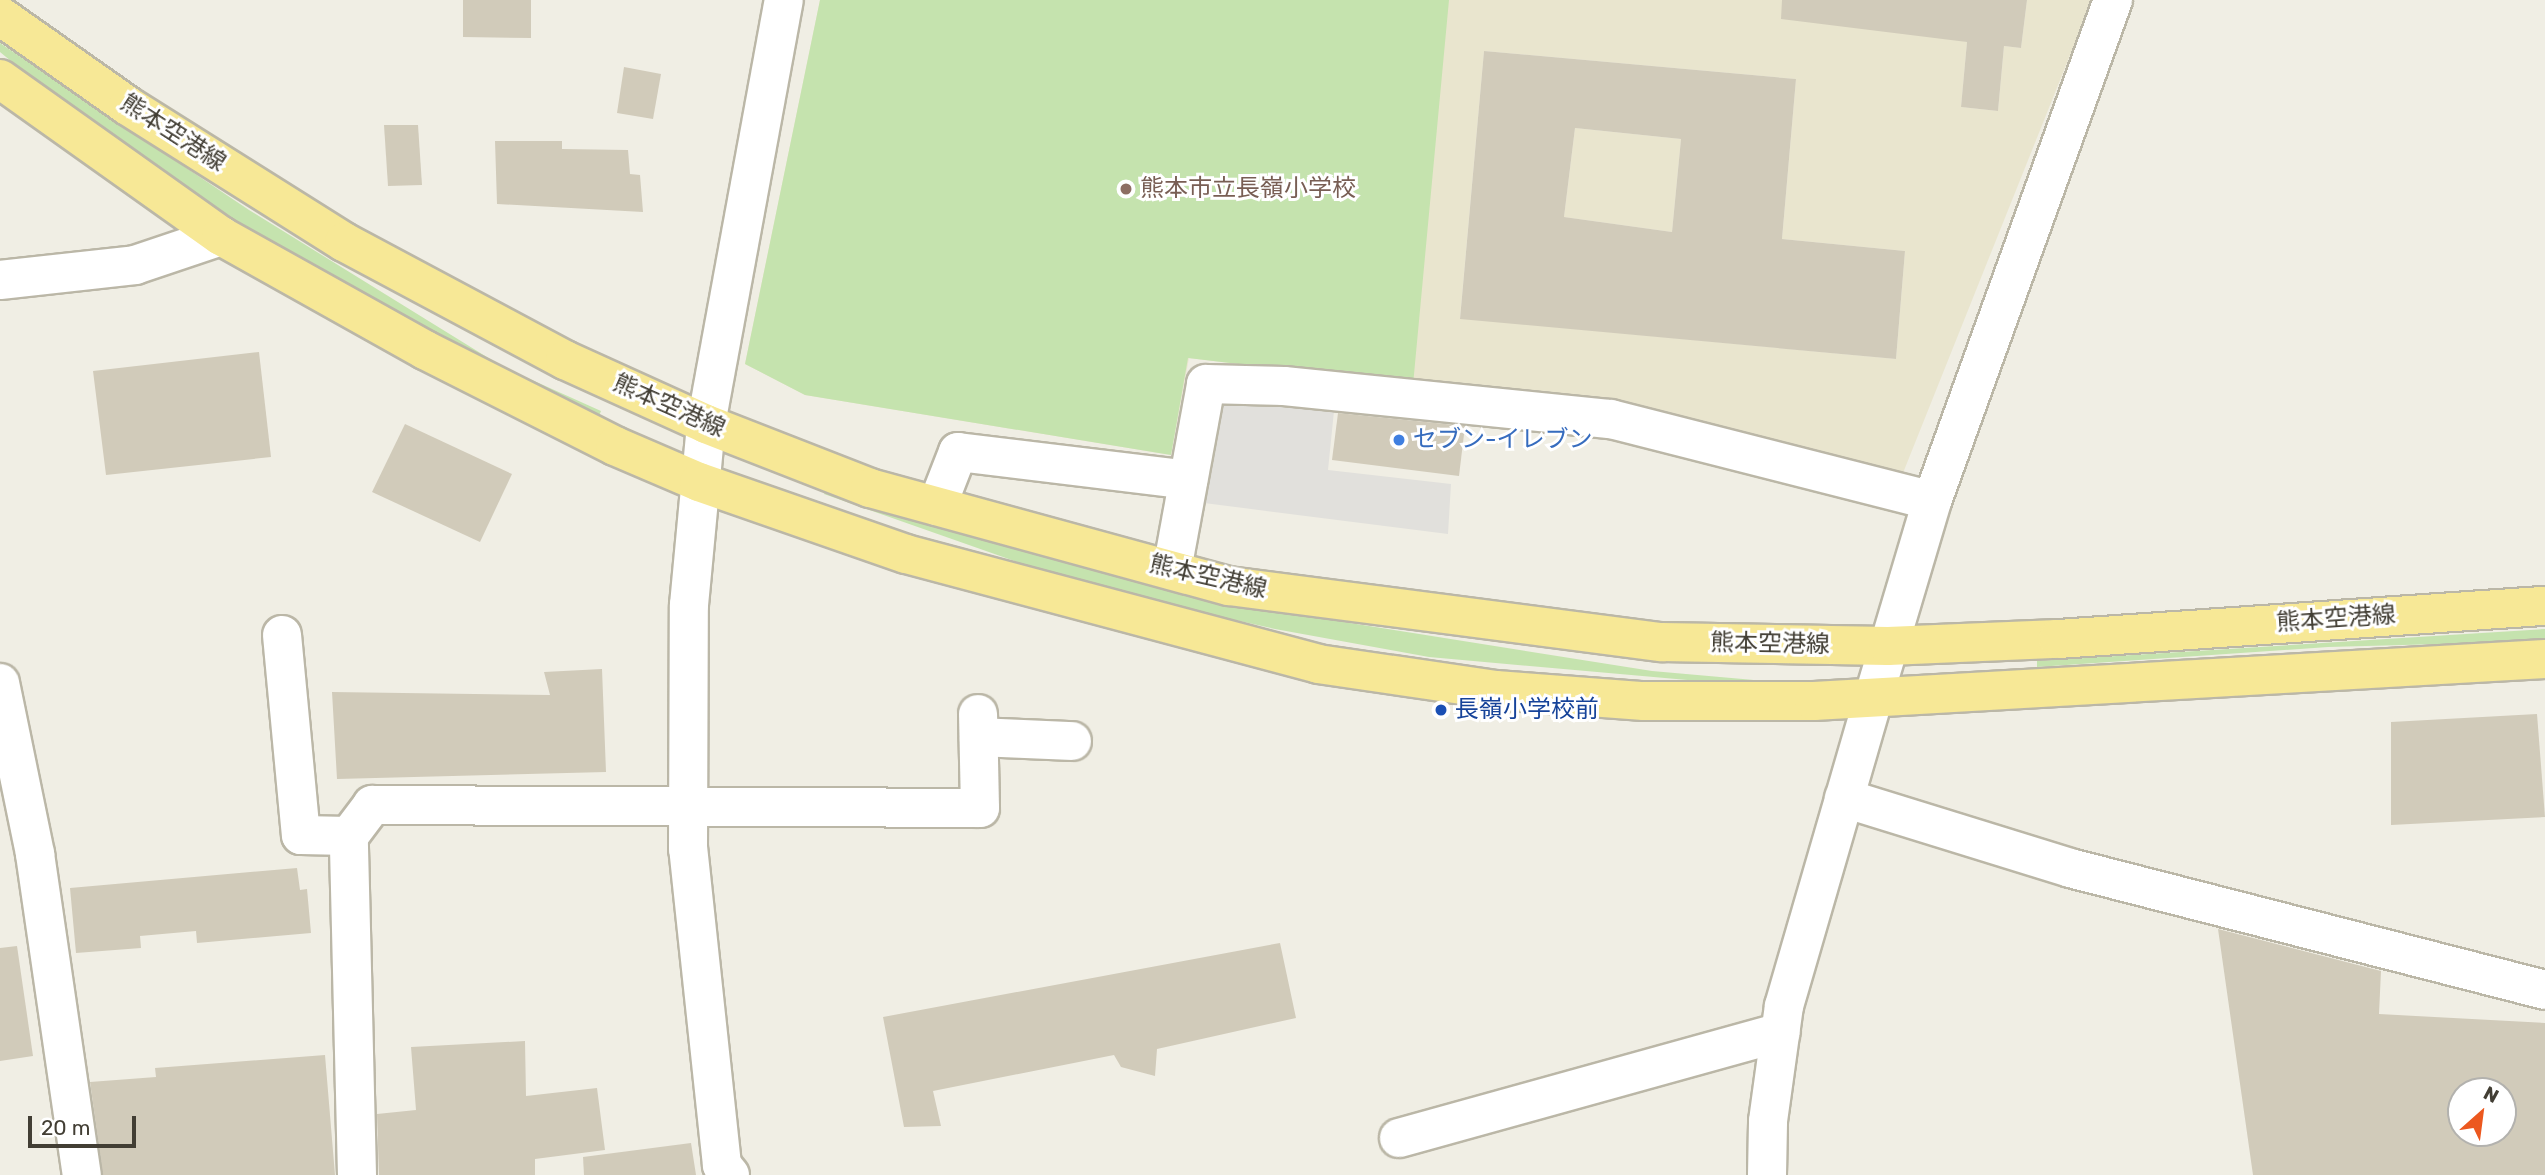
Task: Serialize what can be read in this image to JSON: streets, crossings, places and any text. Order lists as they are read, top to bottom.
{
  "streets": {
    "main road": ["熊本空港線"]
  },
  "places": ["熊本市立長嶺小学校", "セブン-イレブン", "長嶺小学校前"],
  "scale_bar": "20 m",
  "north": "top right"
}
